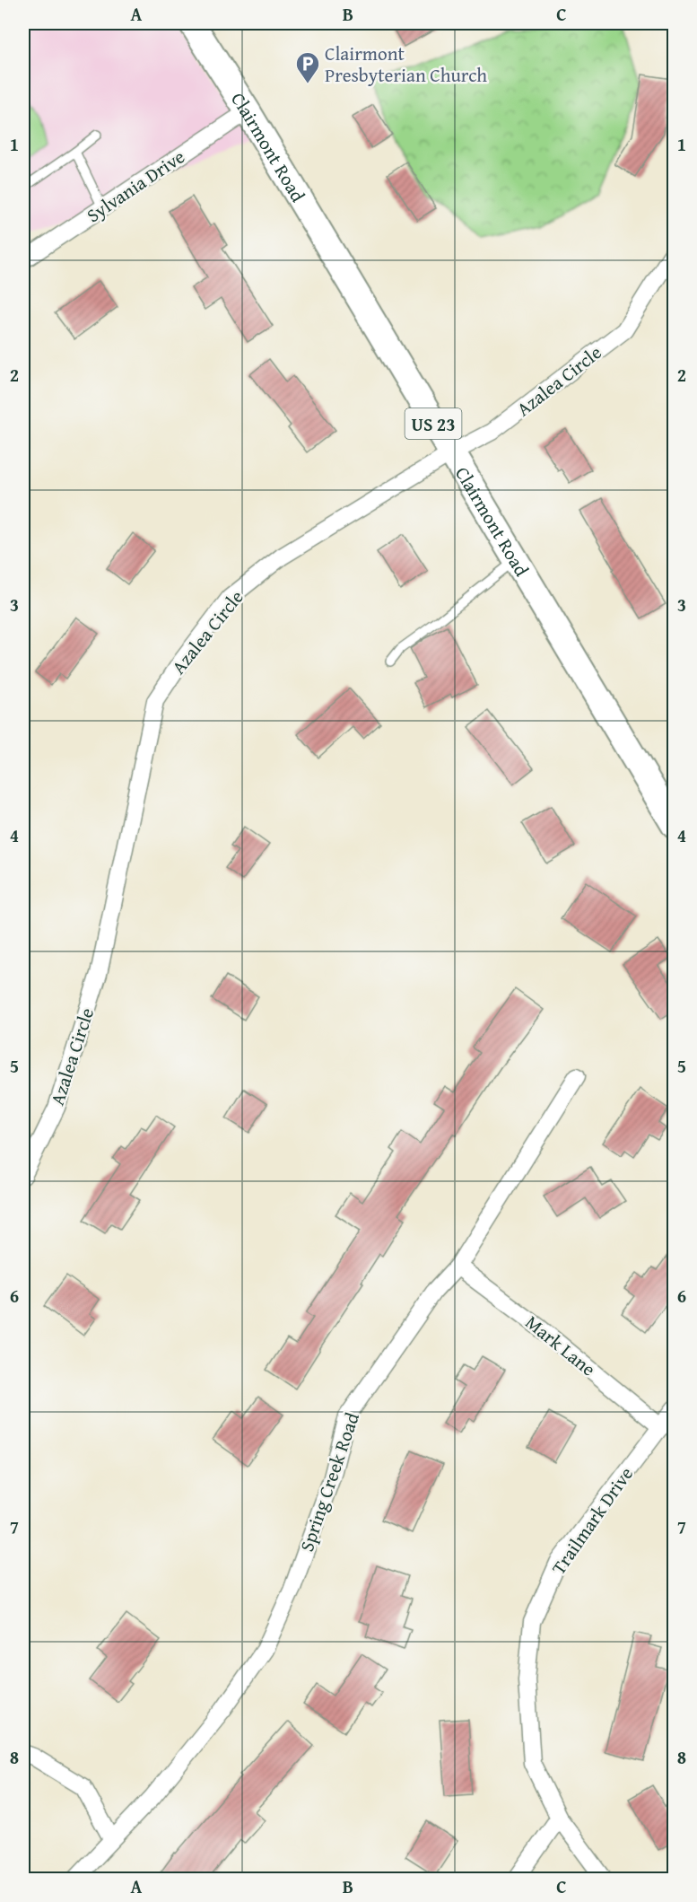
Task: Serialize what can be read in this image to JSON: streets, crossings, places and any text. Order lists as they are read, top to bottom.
{
  "streets": {
    "main road": ["Clairmont Road", "US 23"],
    "street": [
      "Sylvania Drive",
      "Azalea Circle",
      "Mark Lane",
      "Spring Creek Road",
      "Trailmark Drive"
    ]
  },
  "crossings": [
    ["Clairmont Road", "Sylvania Drive"],
    ["Clairmont Road", "Azalea Circle"],
    ["Mark Lane", "Spring Creek Road"],
    ["Mark Lane", "Trailmark Drive"]
  ],
  "places": {
    "parking": ["Clairmont Presbyterian Church"]
  },
  "grid": {
    "columns": ["A", "B", "C"],
    "rows": [
      "1",
      "2",
      "3",
      "4",
      "5",
      "6",
      "7",
      "8"
    ]
  }
}
